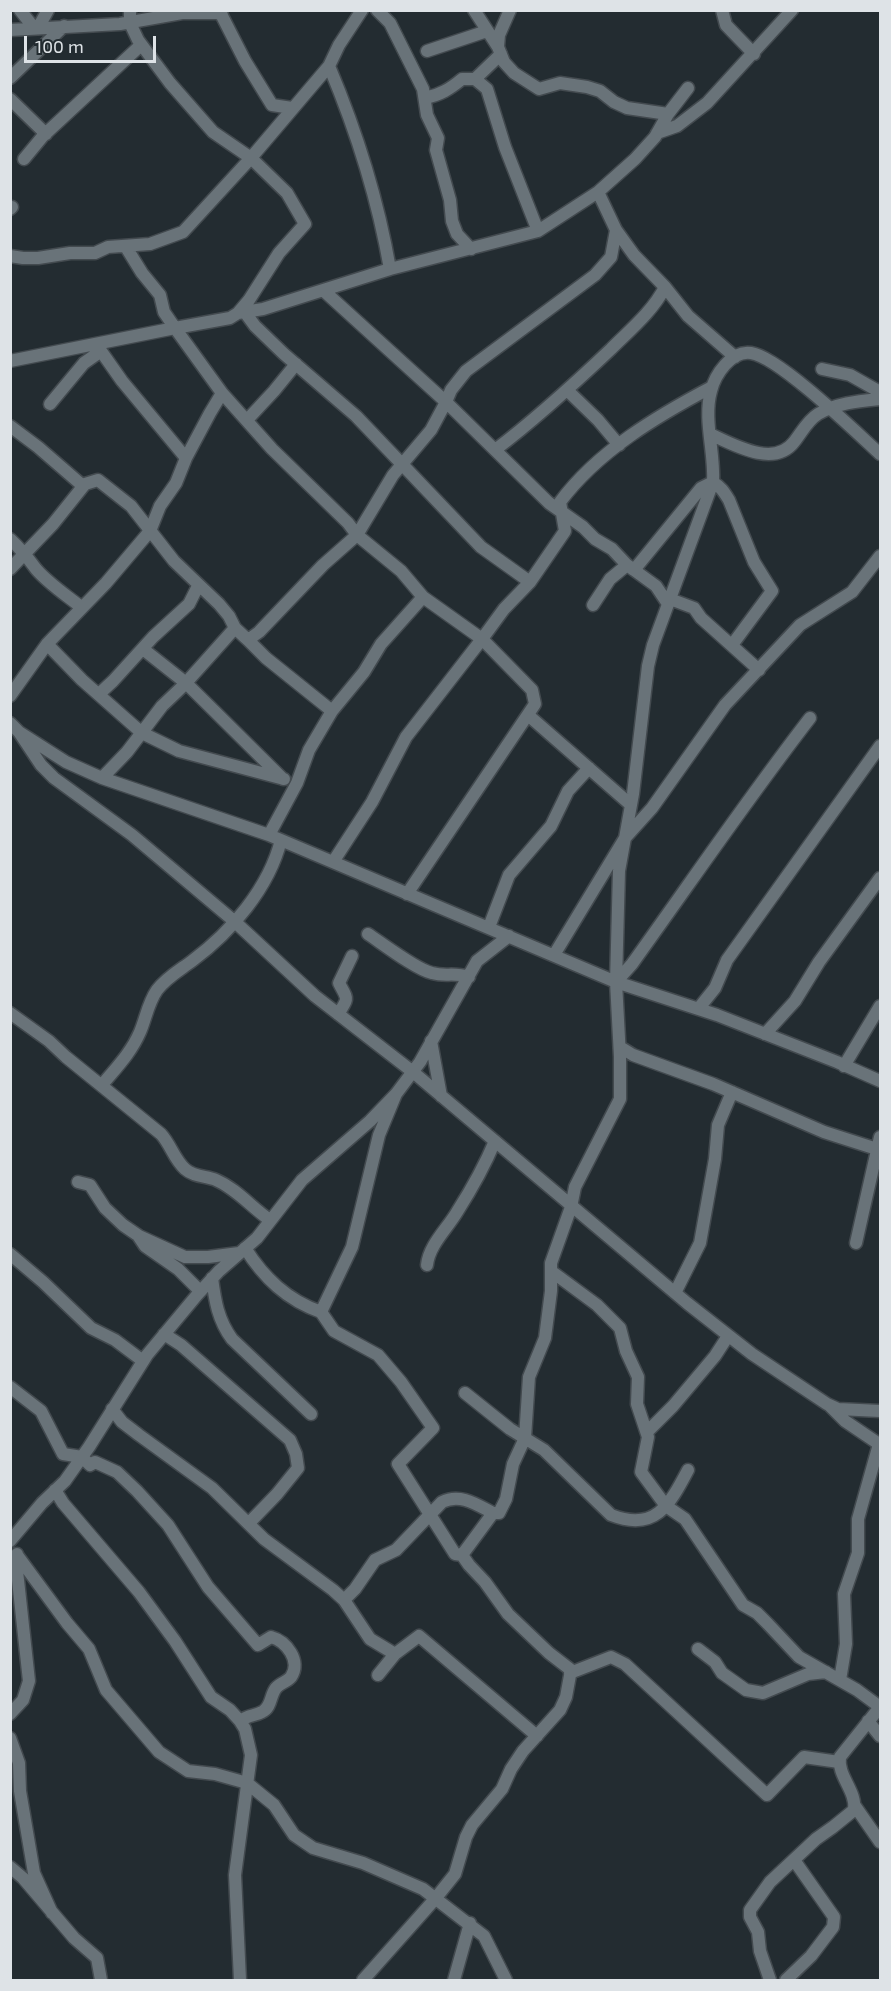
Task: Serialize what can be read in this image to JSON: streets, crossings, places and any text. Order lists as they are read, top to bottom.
{
  "scale_bar": "100 m"
}
